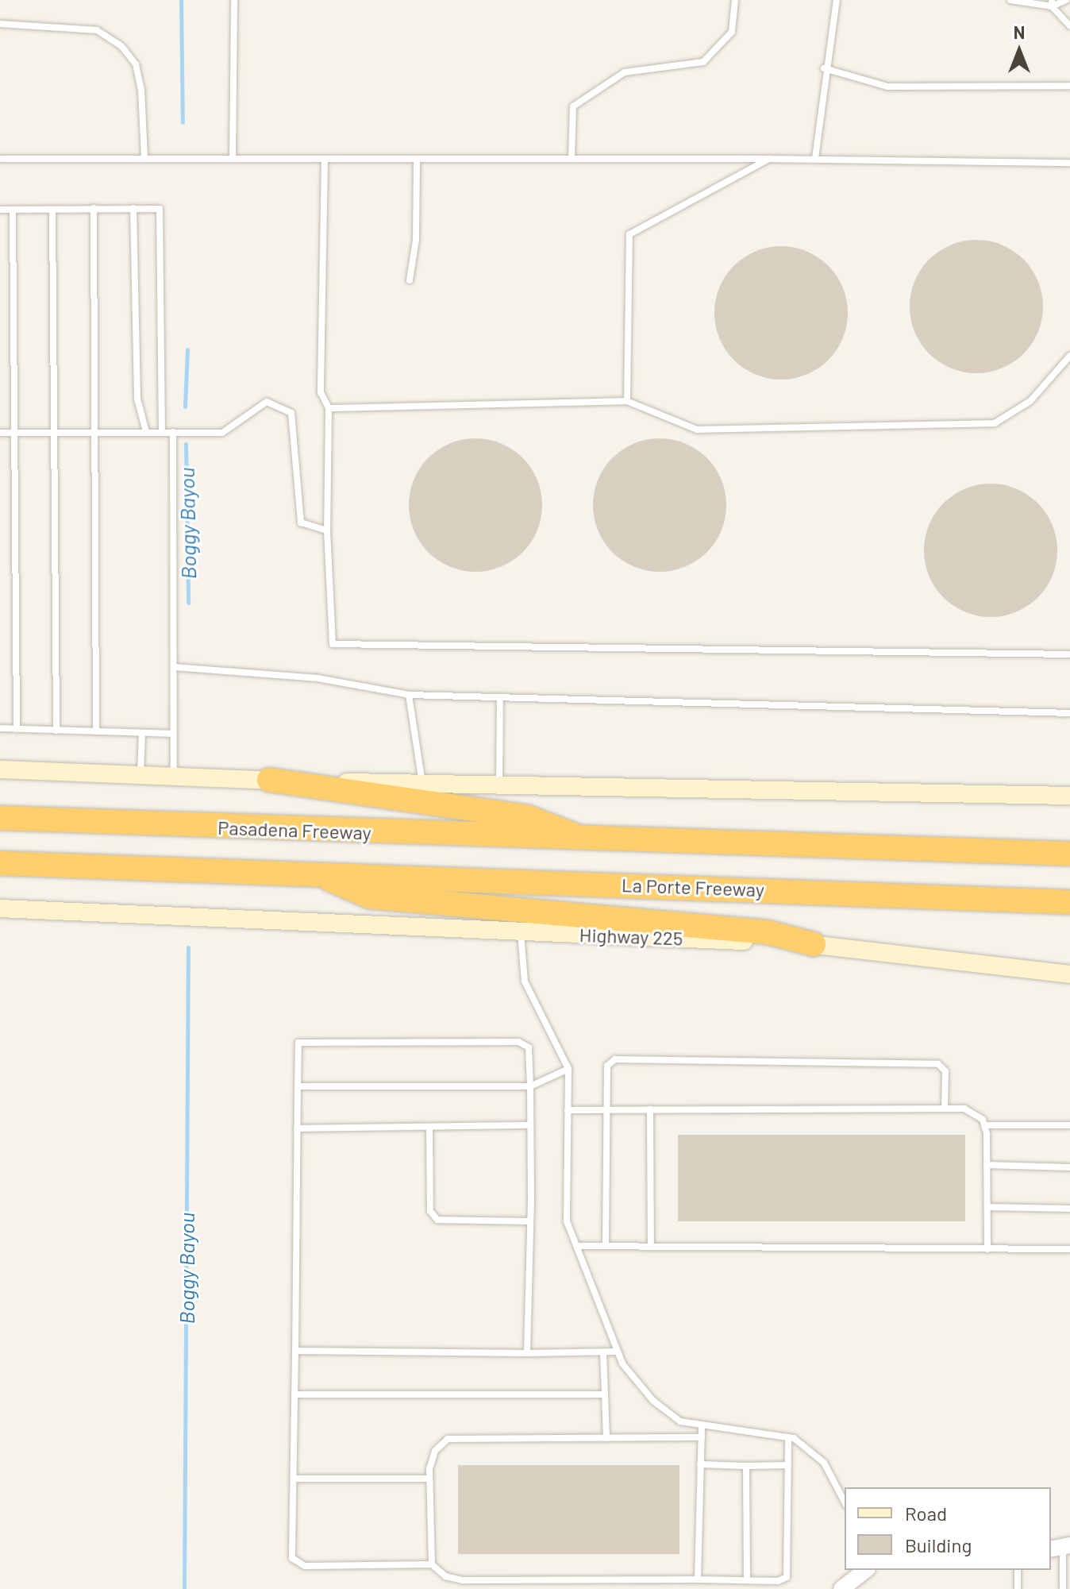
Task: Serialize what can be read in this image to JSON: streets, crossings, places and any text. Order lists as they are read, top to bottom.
{
  "streets": {
    "highway": ["Pasadena Freeway", "La Porte Freeway"],
    "main road": ["Highway 225"]
  },
  "water": ["Boggy Bayou"],
  "legend": ["Road", "Building"],
  "north": "top"
}
